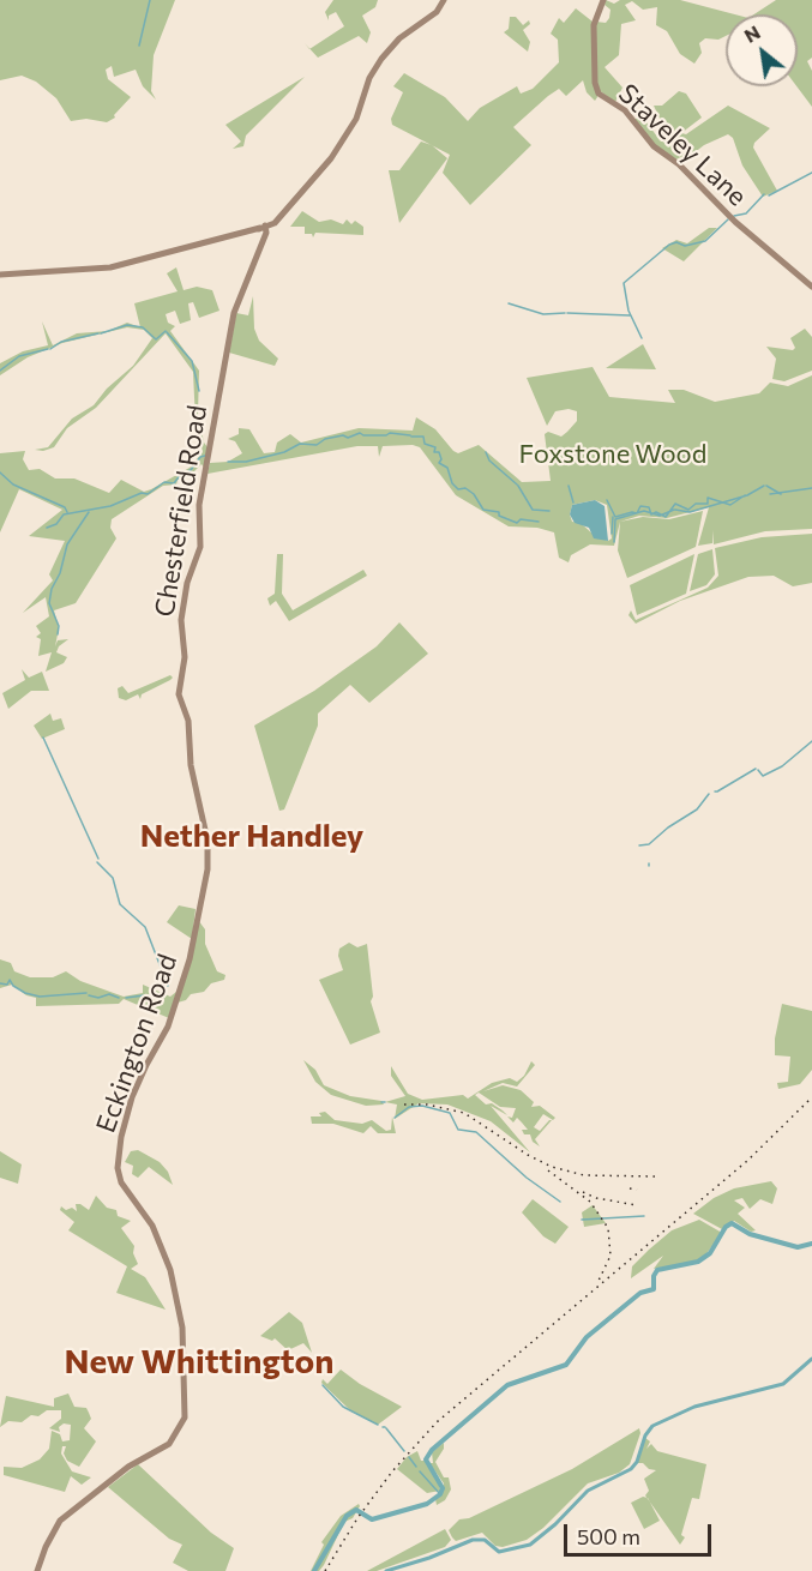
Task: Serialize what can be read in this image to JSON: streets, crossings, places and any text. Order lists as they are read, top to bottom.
{
  "streets": {
    "main road": ["Staveley Lane", "Chesterfield Road", "Eckington Road"]
  },
  "crossings": [
    ["Chesterfield Road", "Eckington Road"]
  ],
  "districts": ["Nether Handley", "New Whittington"],
  "parks": ["Foxstone Wood"],
  "scale_bar": "500 m",
  "north": "top left"
}
